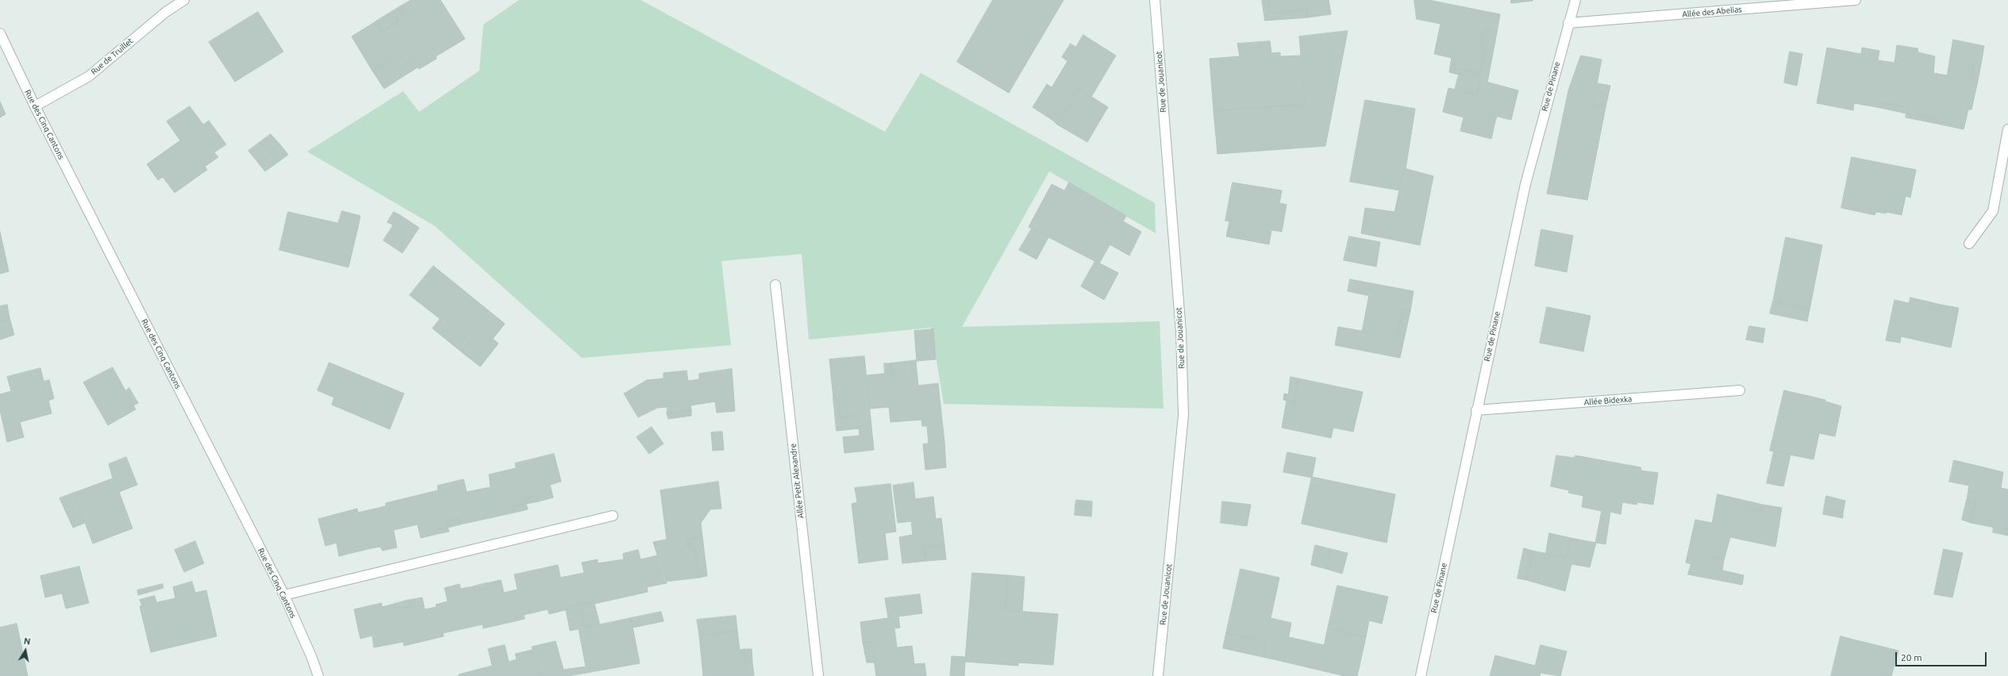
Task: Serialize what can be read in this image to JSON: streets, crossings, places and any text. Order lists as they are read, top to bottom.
{
  "streets": {
    "street": [
      "Allée des Abelias",
      "Rue de Truillet",
      "Rue de Jouanicot",
      "Rue de Pinane",
      "Rue des Cinq Cantons",
      "Allée Bidexka",
      "Allée Petit Alexandre"
    ]
  },
  "crossings": [
    ["Allée des Abelias", "Rue de Pinane"],
    ["Rue de Truillet", "Rue des Cinq Cantons"],
    ["Rue de Pinane", "Allée Bidexka"]
  ],
  "scale_bar": "20 m",
  "north": "top"
}
